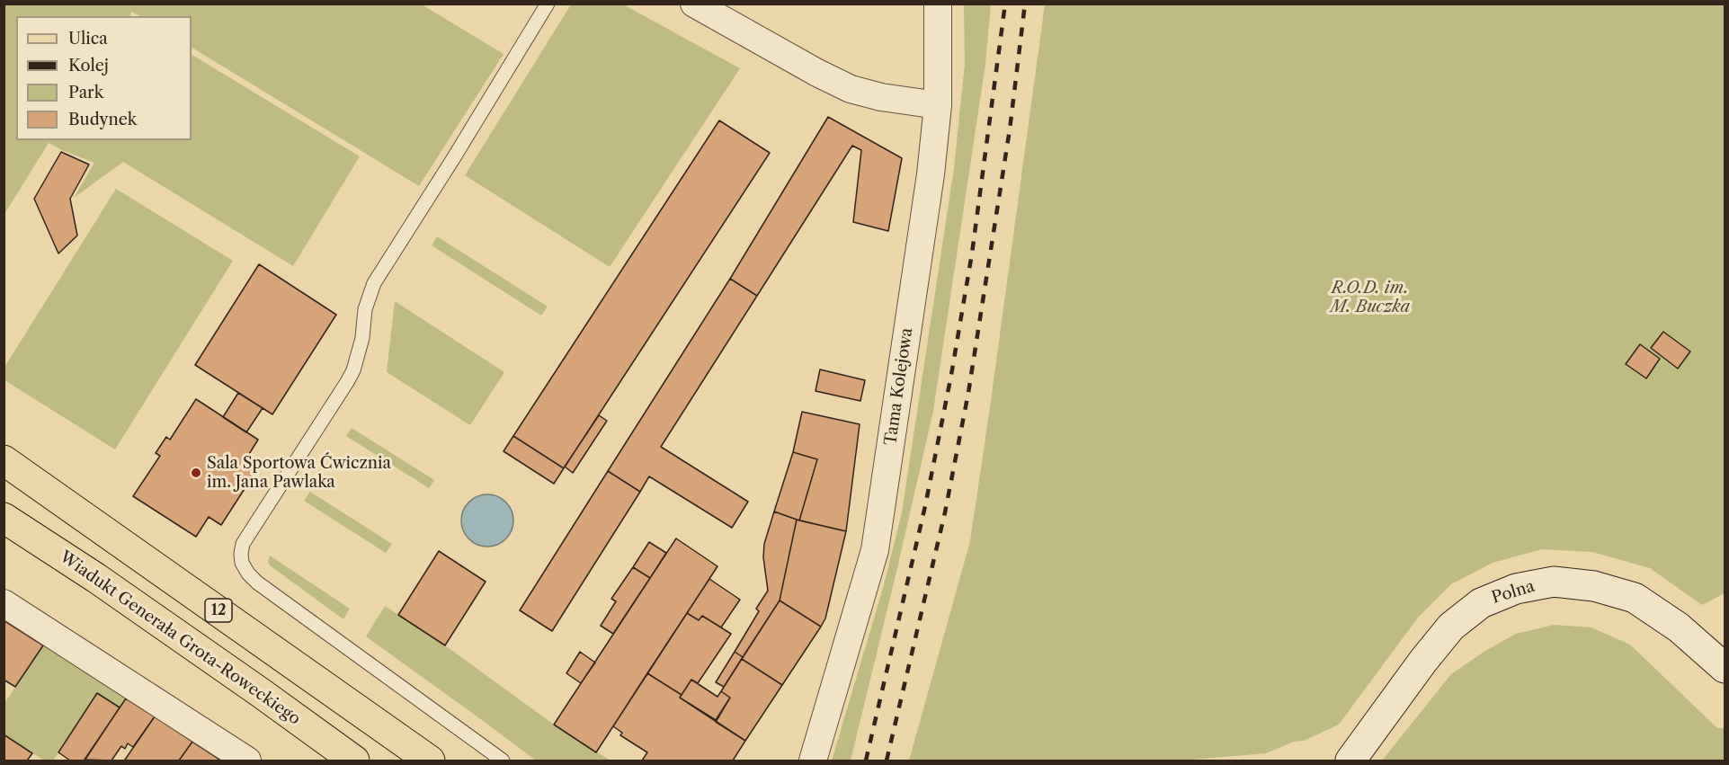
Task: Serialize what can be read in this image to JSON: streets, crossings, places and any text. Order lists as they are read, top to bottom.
{
  "streets": {
    "main road": ["12", "Wiadukt Generała Grota-Roweckiego"],
    "street": ["Tama Kolejowa", "Polna"]
  },
  "parks": ["R.O.D. im. M. Buczka"],
  "places": ["Sala Sportowa Ćwicznia im. Jana Pawlaka"],
  "legend": [
    "Ulica",
    "Kolej",
    "Park",
    "Budynek"
  ]
}
